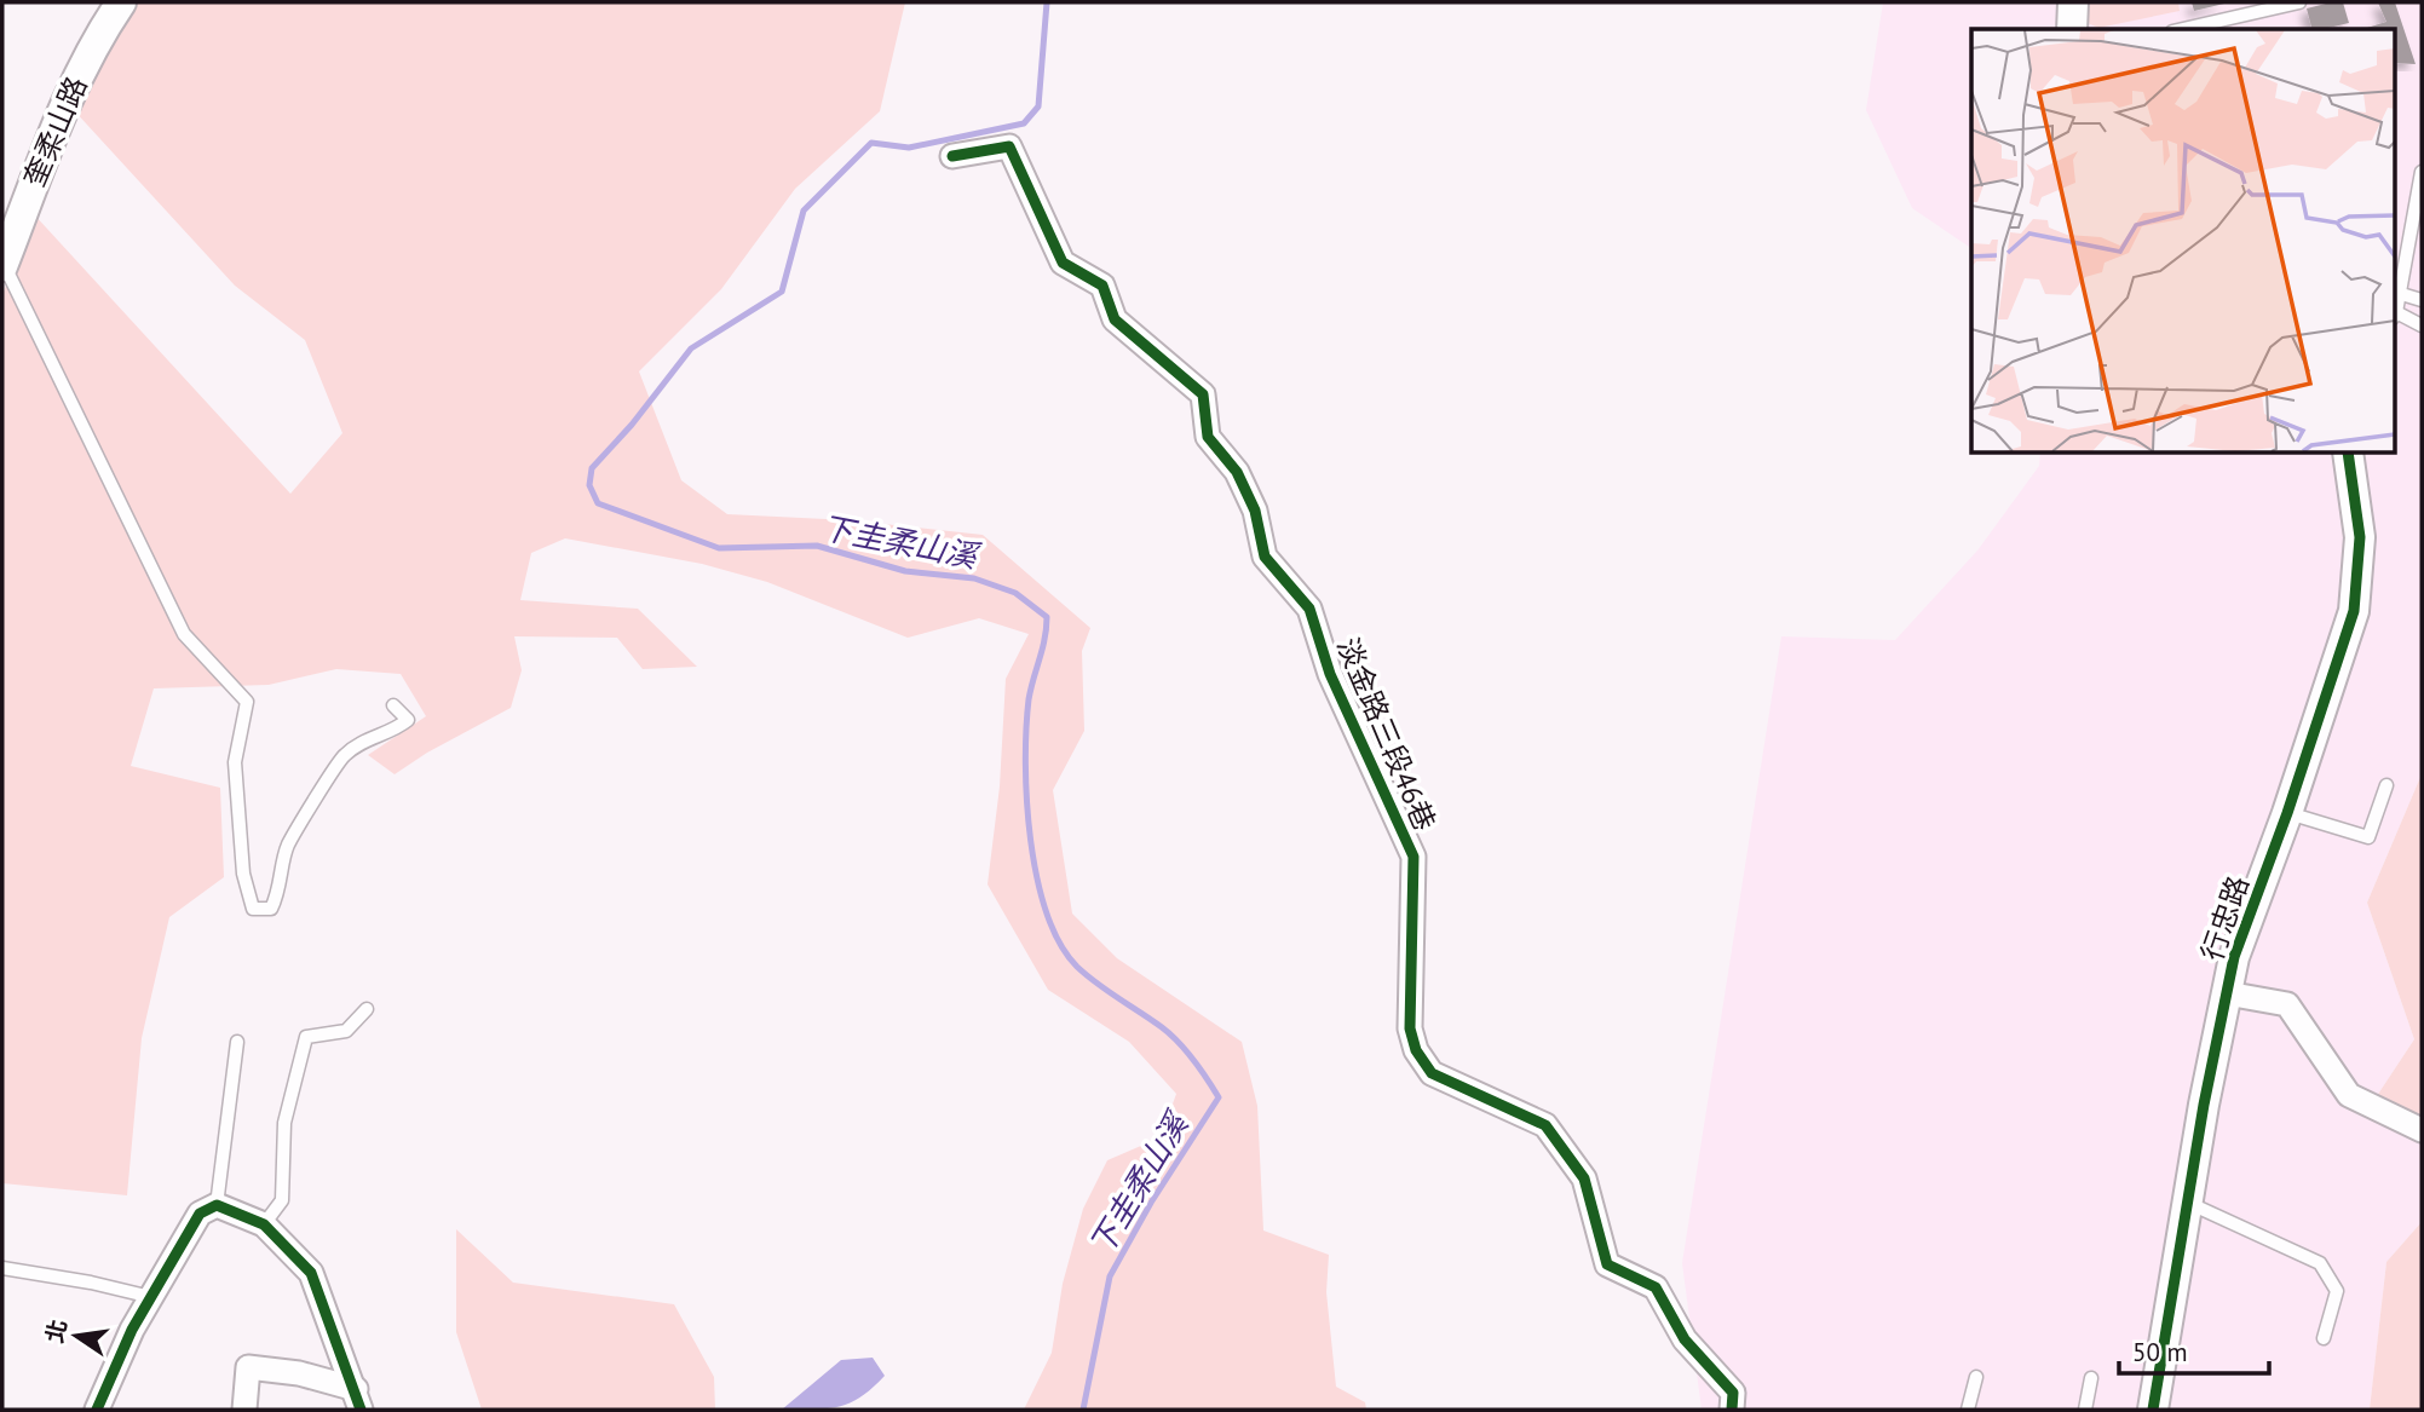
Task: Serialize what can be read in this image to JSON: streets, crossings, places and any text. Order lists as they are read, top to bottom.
{
  "streets": {
    "street": ["奎柔山路", "淡金路三段46巷", "行忠路"]
  },
  "water": ["下圭柔山溪"],
  "scale_bar": "50 m",
  "north": "left"
}
